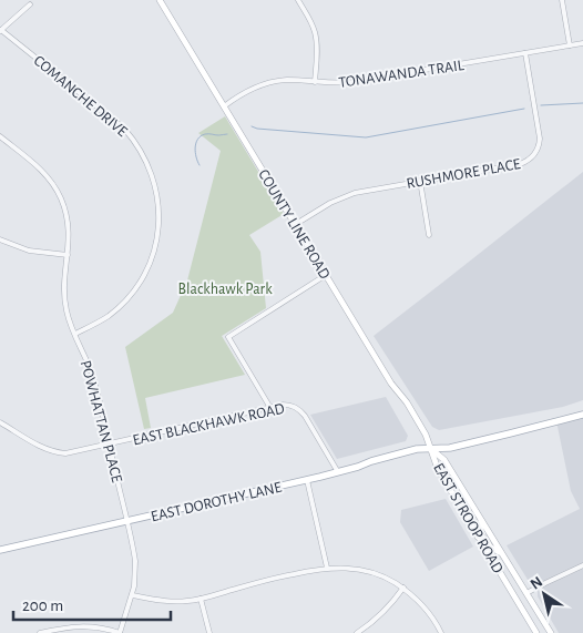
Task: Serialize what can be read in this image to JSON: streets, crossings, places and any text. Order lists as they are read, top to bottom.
{
  "streets": {
    "main road": ["COUNTY LINE ROAD", "EAST DOROTHY LANE", "EAST STROOP ROAD"],
    "street": [
      "TONAWANDA TRAIL",
      "COMANCHE DRIVE",
      "RUSHMORE PLACE",
      "POWHATTAN PLACE",
      "EAST BLACKHAWK ROAD"
    ]
  },
  "crossings": [
    ["TONAWANDA TRAIL", "RUSHMORE PLACE"],
    ["TONAWANDA TRAIL", "COUNTY LINE ROAD"],
    ["COMANCHE DRIVE", "POWHATTAN PLACE"],
    ["RUSHMORE PLACE", "COUNTY LINE ROAD"],
    ["COUNTY LINE ROAD", "EAST DOROTHY LANE"],
    ["COUNTY LINE ROAD", "EAST STROOP ROAD"],
    ["POWHATTAN PLACE", "EAST BLACKHAWK ROAD"],
    ["POWHATTAN PLACE", "EAST DOROTHY LANE"],
    ["EAST BLACKHAWK ROAD", "EAST DOROTHY LANE"],
    ["EAST DOROTHY LANE", "EAST STROOP ROAD"]
  ],
  "parks": ["Blackhawk Park"],
  "scale_bar": "200 m",
  "north": "top left"
}
